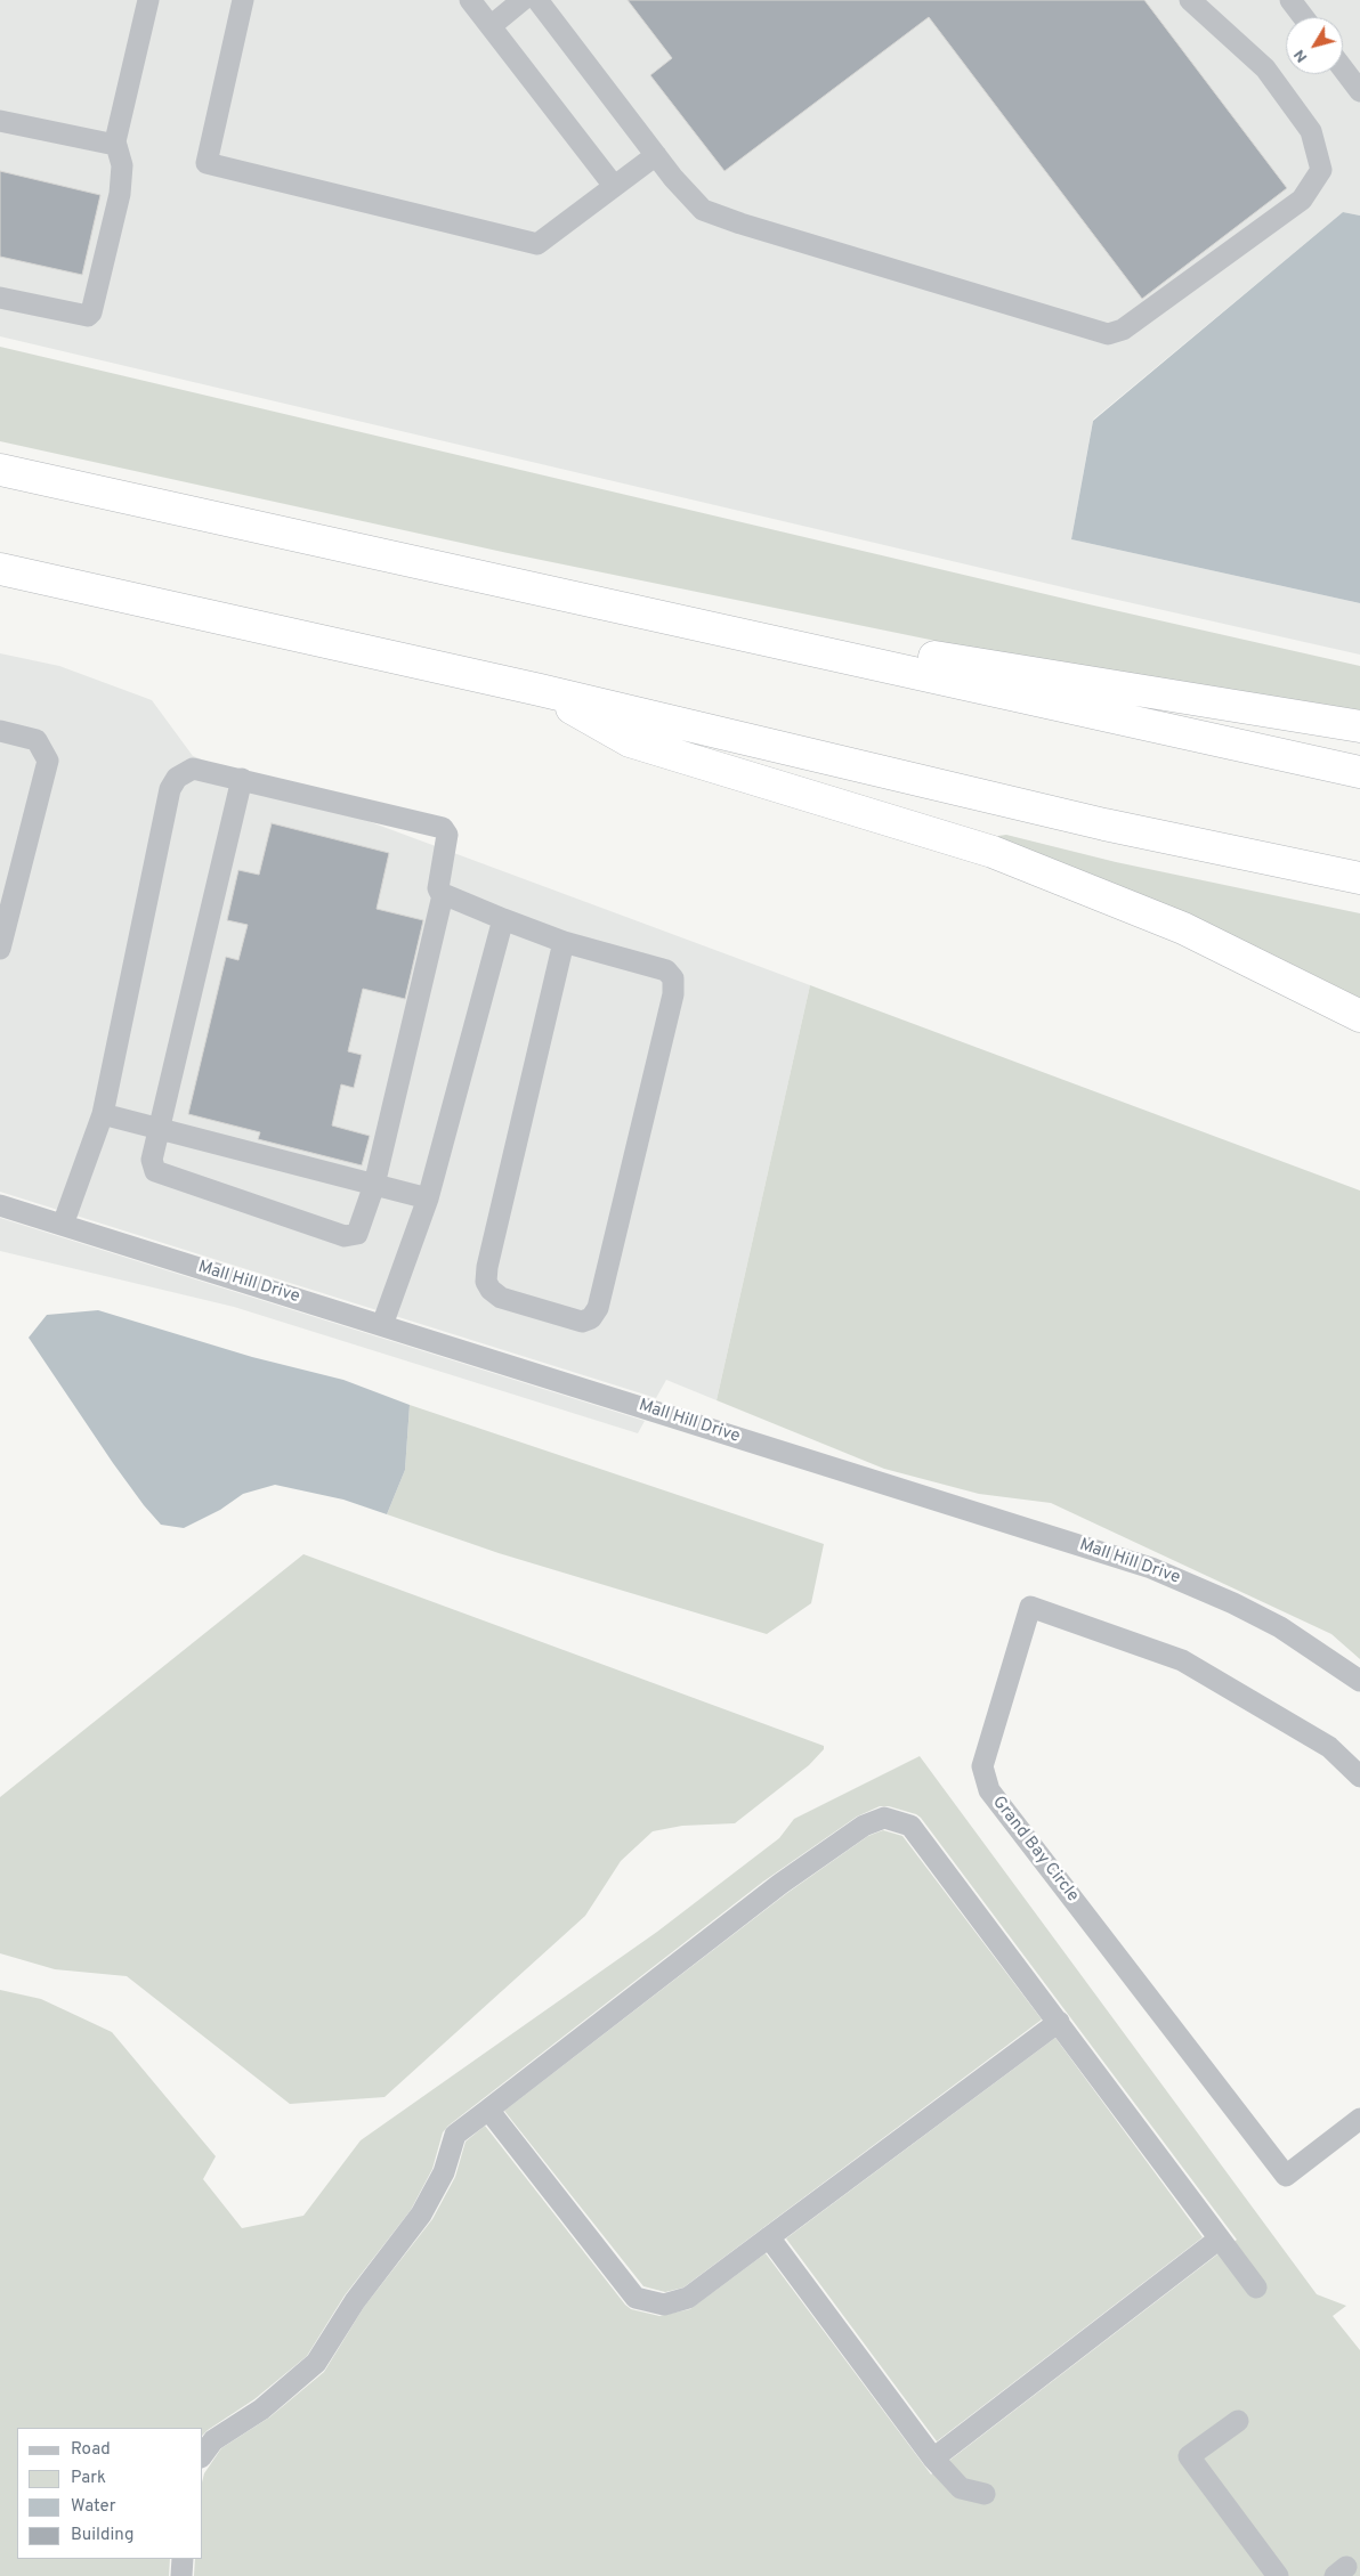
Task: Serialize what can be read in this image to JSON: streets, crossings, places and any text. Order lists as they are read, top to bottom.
{
  "streets": {
    "street": ["Mall Hill Drive", "Grand Bay Circle"]
  },
  "legend": [
    "Road",
    "Park",
    "Water",
    "Building"
  ],
  "north": "bottom left"
}
